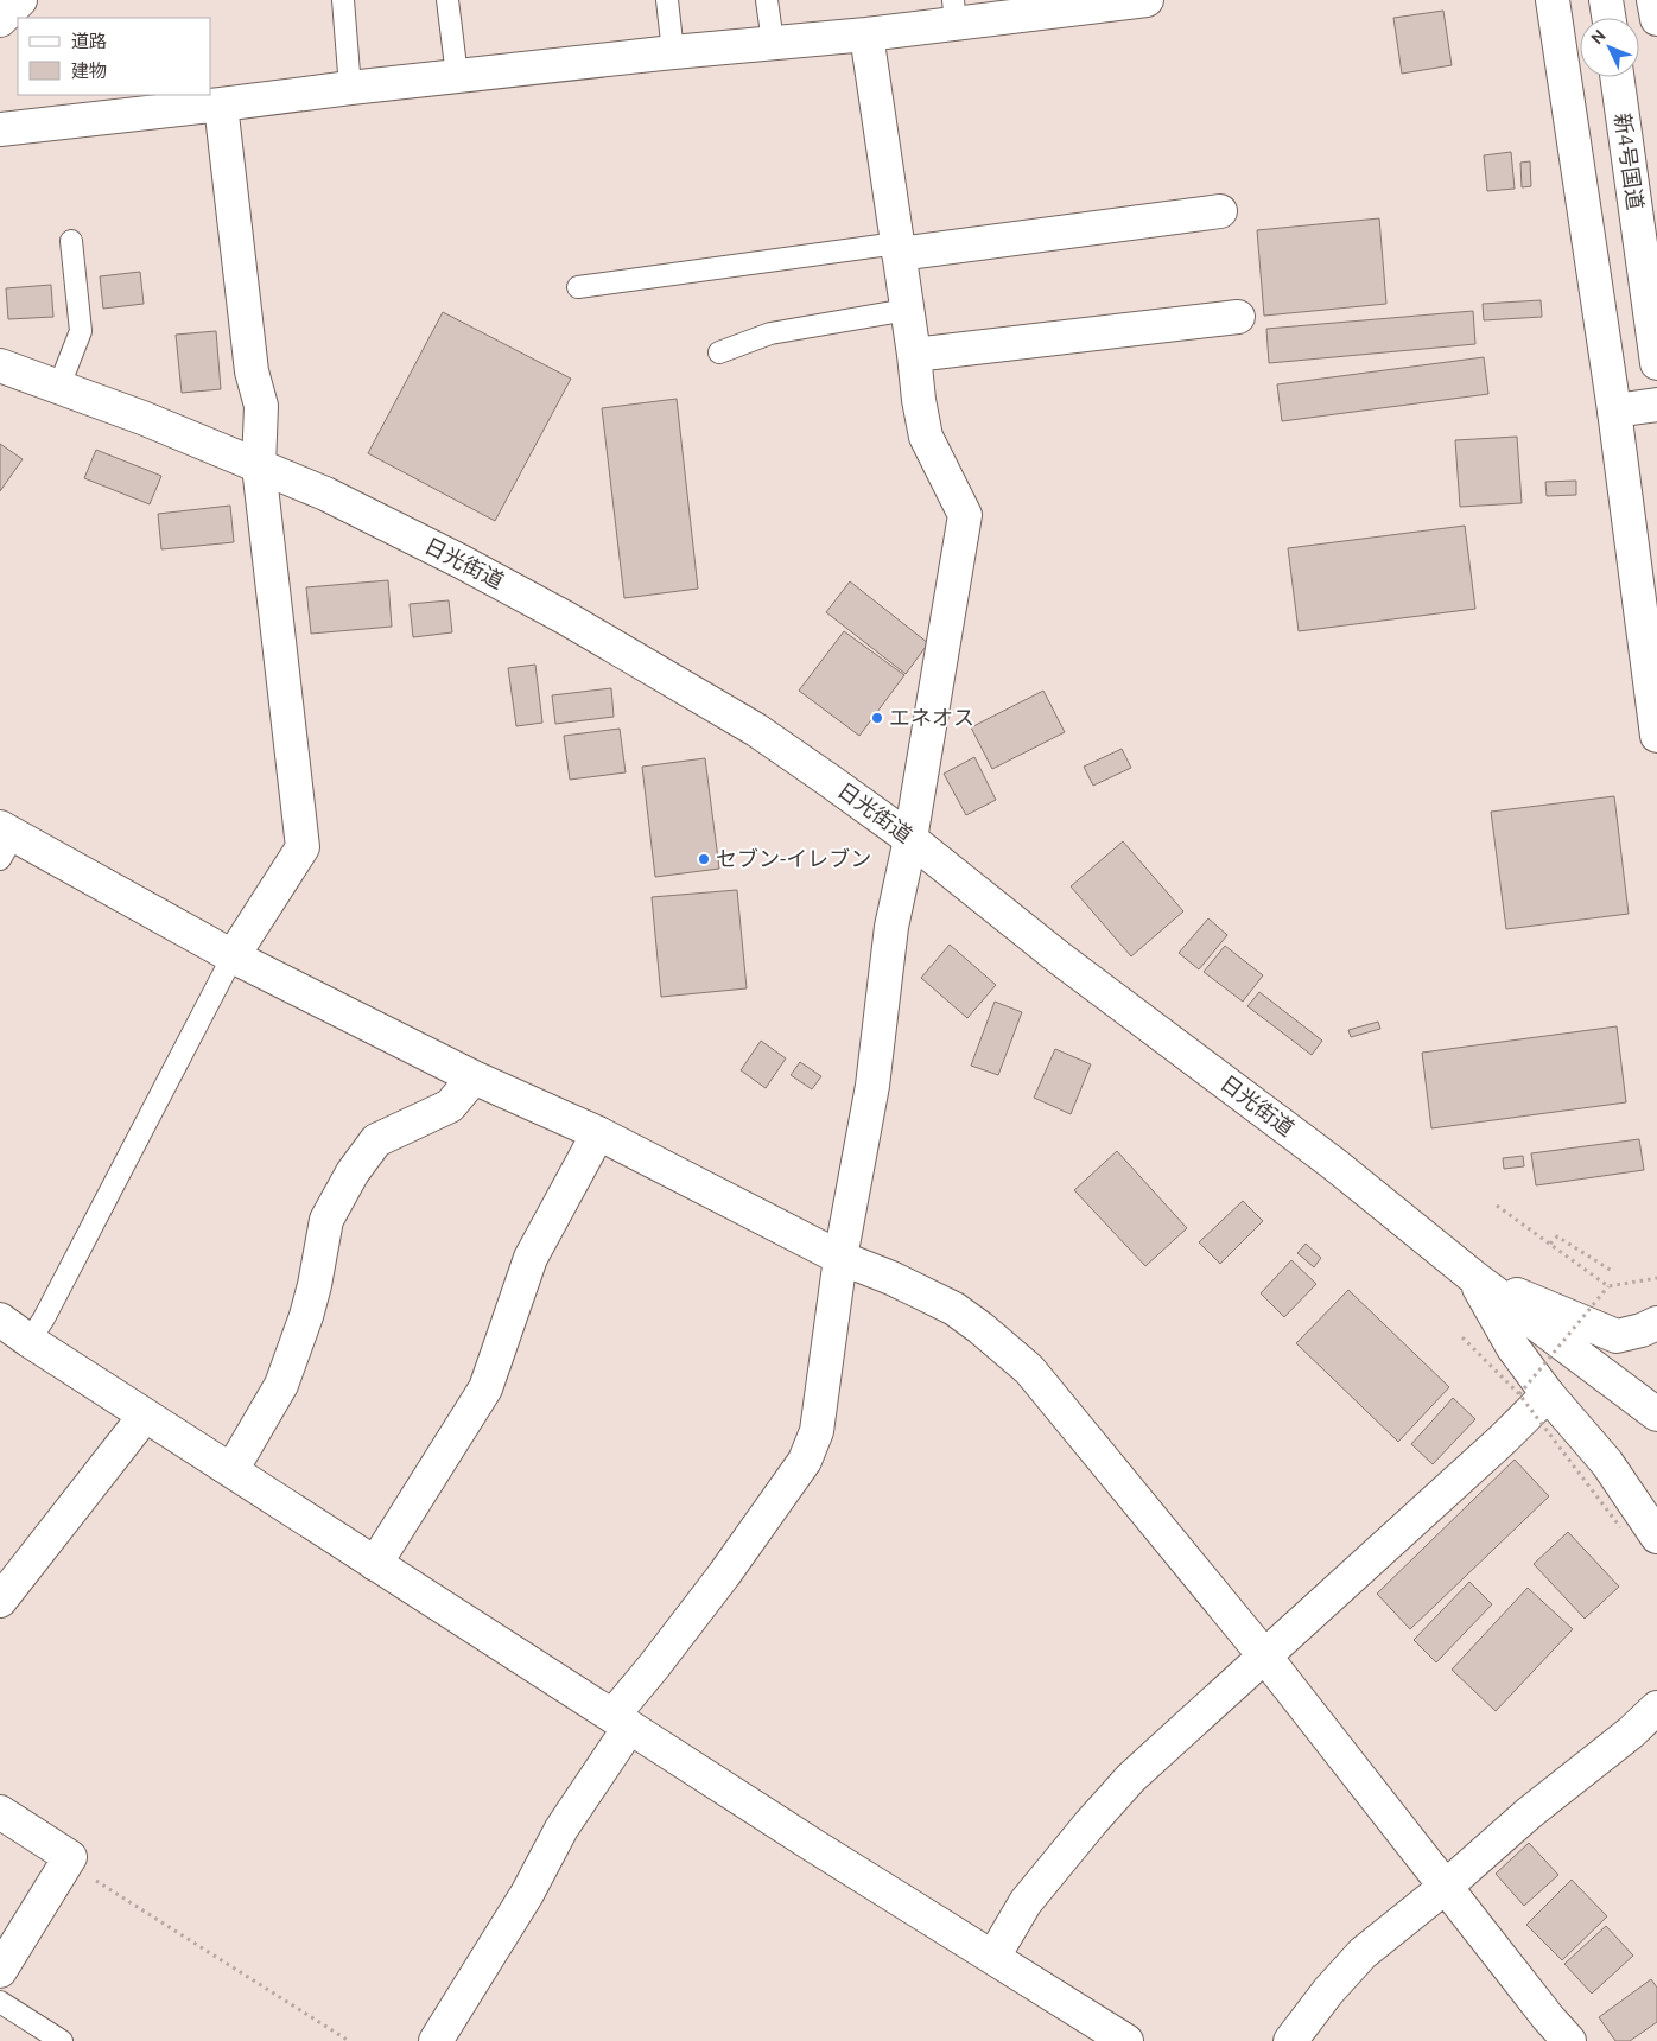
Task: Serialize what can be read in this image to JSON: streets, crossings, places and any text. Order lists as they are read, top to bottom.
{
  "streets": {
    "main road": ["新4号国道", "日光街道"]
  },
  "places": ["エネオス", "セブン-イレブン"],
  "legend": ["道路", "建物"],
  "north": "top left"
}
